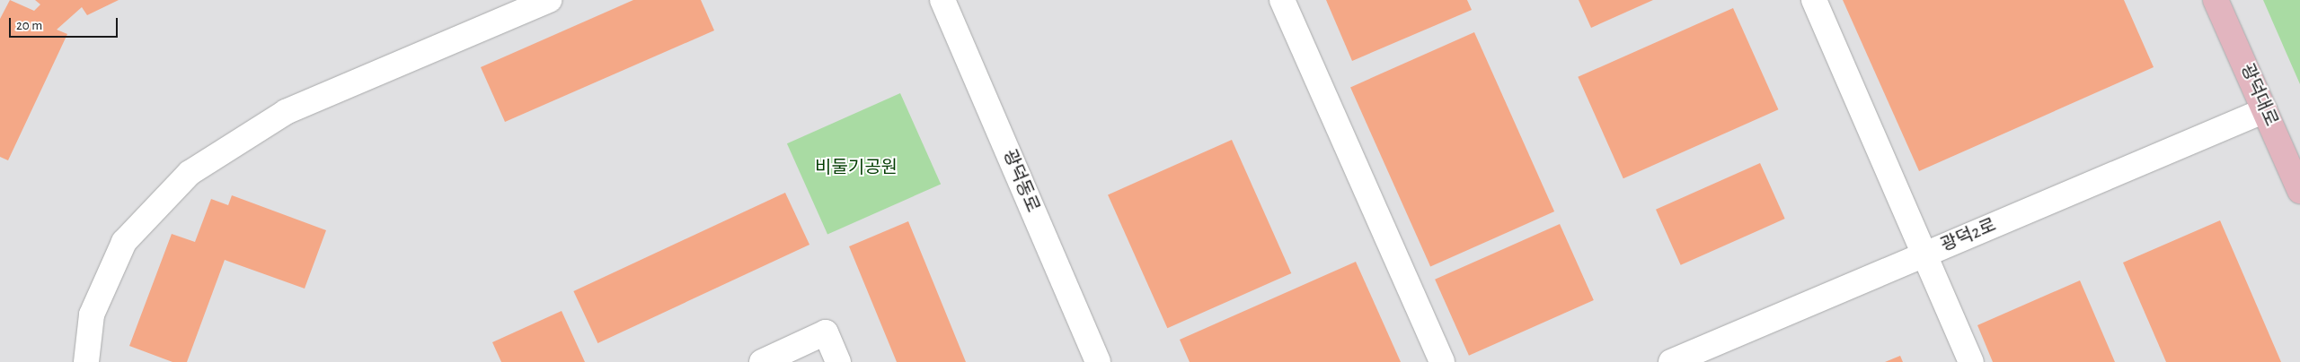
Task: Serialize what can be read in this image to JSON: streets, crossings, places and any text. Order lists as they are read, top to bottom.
{
  "streets": {
    "main road": ["광덕대로"],
    "street": ["광덕동로", "광덕2로"]
  },
  "crossings": [
    ["광덕대로", "광덕2로"]
  ],
  "parks": ["비둘기공원"],
  "scale_bar": "20 m"
}
